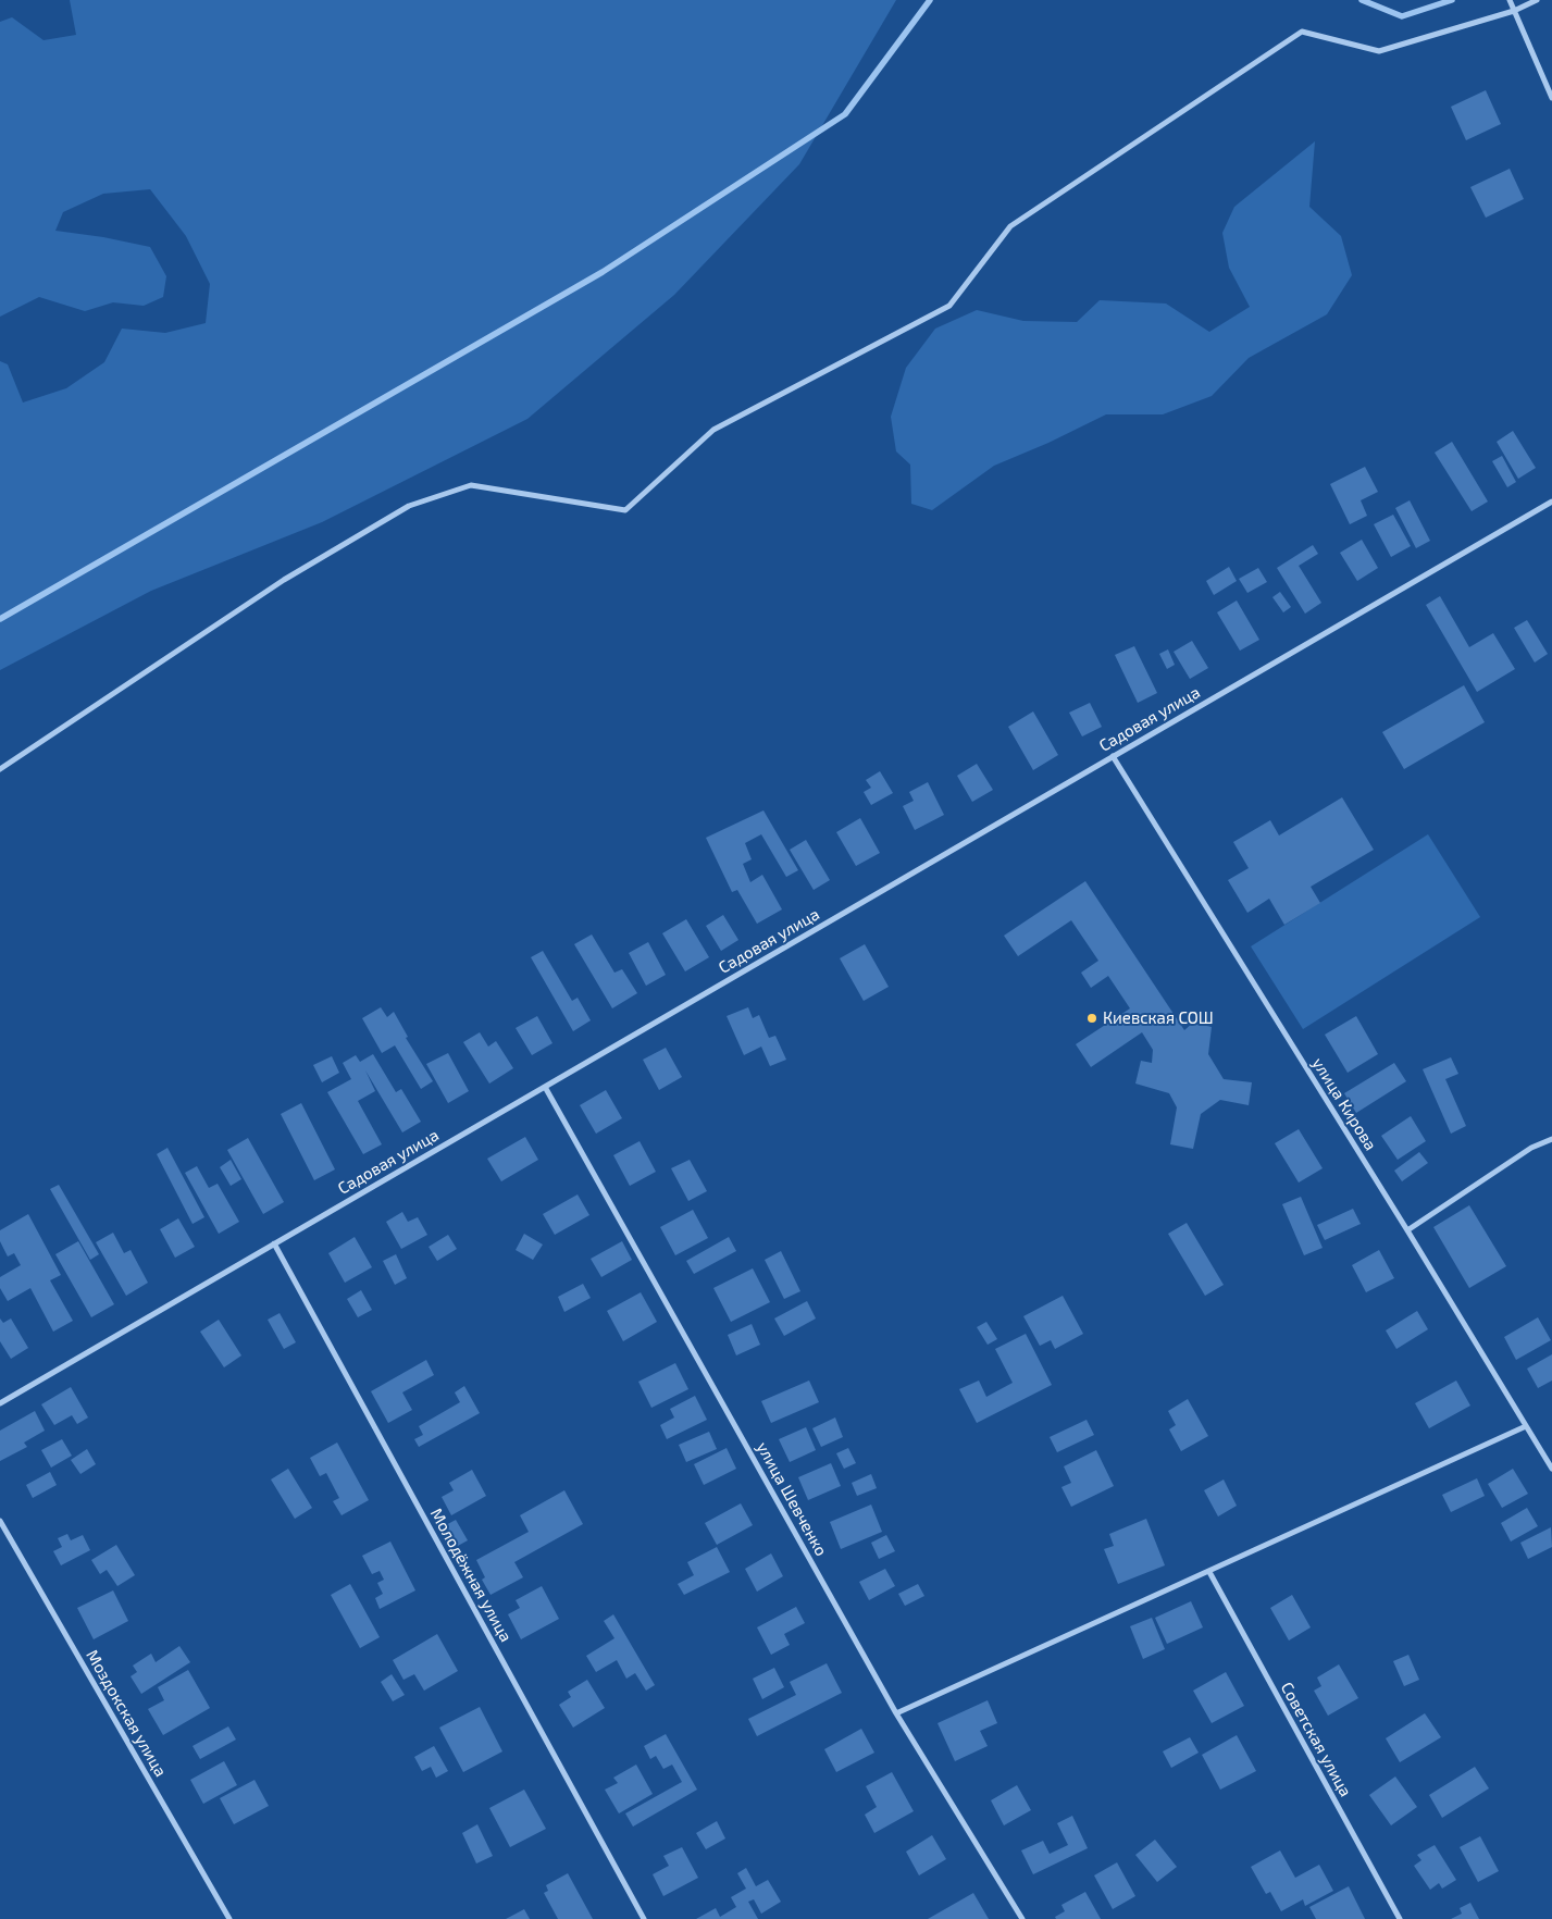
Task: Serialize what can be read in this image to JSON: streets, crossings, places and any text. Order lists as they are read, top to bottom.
{
  "streets": {
    "street": [
      "Садовая улица",
      "улица Кирова",
      "улица Шевченко",
      "Молодёжная улица",
      "Моздокская улица",
      "Советская улица"
    ]
  },
  "crossings": [
    ["Садовая улица", "улица Кирова"],
    ["Садовая улица", "улица Шевченко"],
    ["Садовая улица", "Молодёжная улица"]
  ],
  "places": ["Киевская СОШ"]
}
